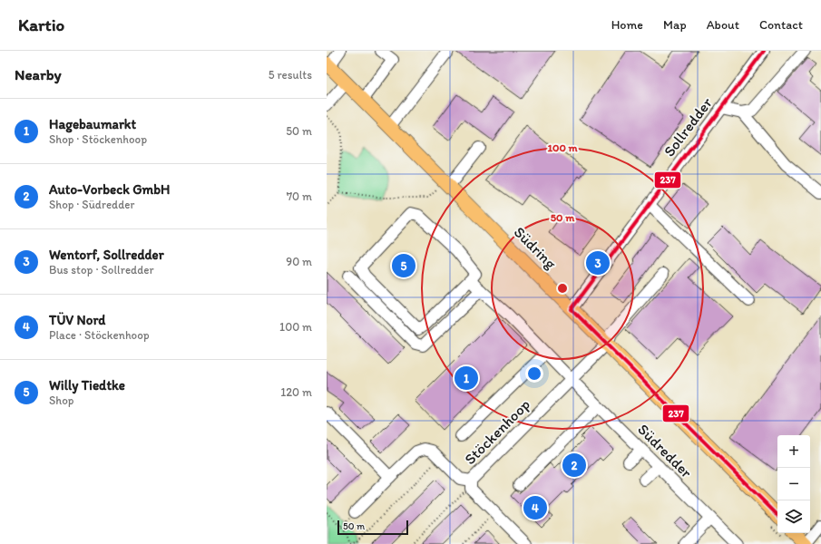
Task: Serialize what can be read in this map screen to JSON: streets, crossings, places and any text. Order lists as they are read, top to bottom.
{
  "streets": {
    "main road": ["Südring"],
    "street": ["Sollredder", "Stöckenhoop", "Südredder"]
  },
  "crossings": [
    ["Sollredder", "Südring"],
    ["Südring", "Stöckenhoop"],
    ["Stöckenhoop", "Südredder"]
  ],
  "lines": ["transit line 237"],
  "scale_bar": "50 m",
  "page": {
    "header": "Kartio",
    "nav": [
      "Home",
      "Map",
      "About",
      "Contact"
    ],
    "heading": ["Nearby", "5 results"],
    "list": [
      {
        "mark": "1",
        "name": "Hagebaumarkt",
        "note": "Shop · Stöckenhoop",
        "value": "50 m"
      },
      {
        "mark": "2",
        "name": "Auto-Vorbeck GmbH",
        "note": "Shop · Südredder",
        "value": "70 m"
      },
      {
        "mark": "3",
        "name": "Wentorf, Sollredder",
        "note": "Bus stop · Sollredder",
        "value": "90 m"
      },
      {
        "mark": "4",
        "name": "TÜV Nord",
        "note": "Place · Stöckenhoop",
        "value": "100 m"
      },
      {
        "mark": "5",
        "name": "Willy Tiedtke",
        "note": "Shop",
        "value": "120 m"
      }
    ],
    "pins": [
      "3",
      "5",
      "1",
      "2",
      "4"
    ],
    "map_buttons": ["+", "−"],
    "scale": "50 m"
  },
  "rings": ["100 m", "50 m"]
}
